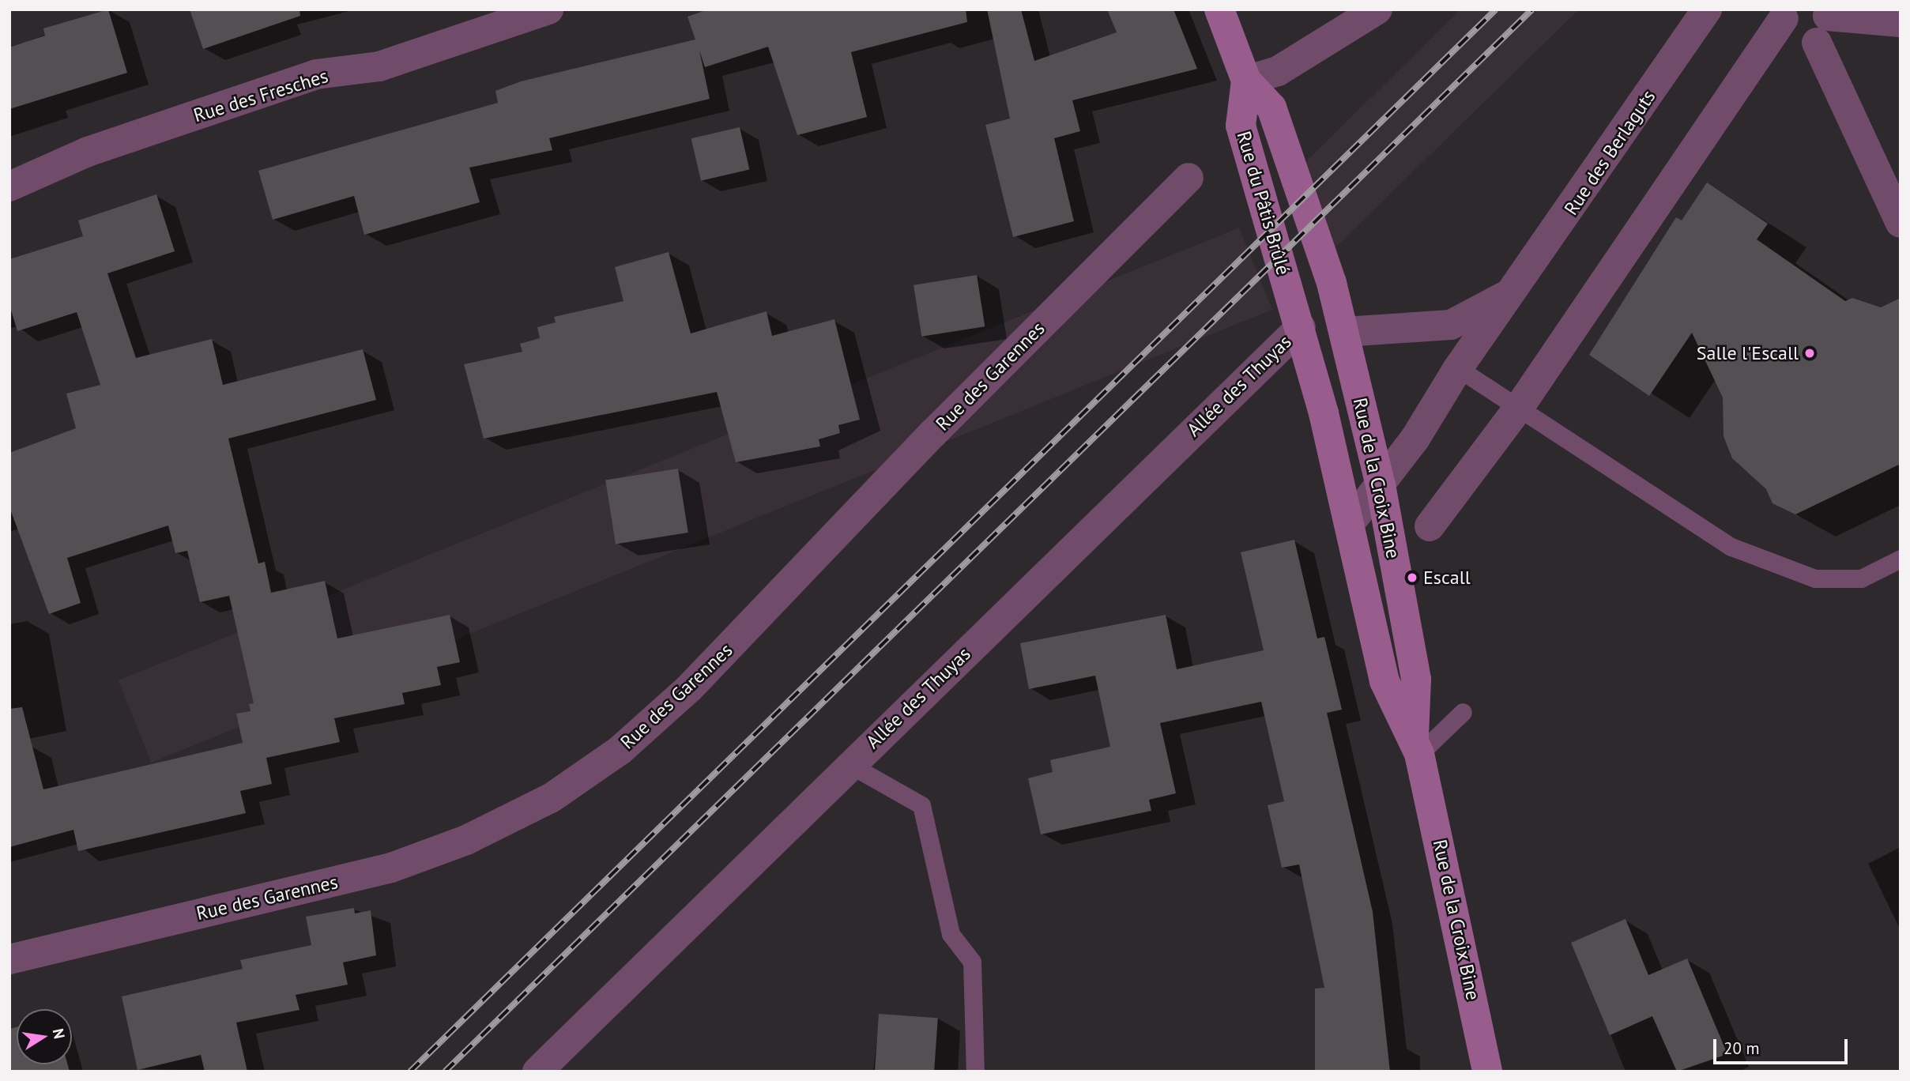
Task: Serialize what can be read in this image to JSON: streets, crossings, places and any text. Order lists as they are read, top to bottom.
{
  "streets": {
    "street": [
      "Rue des Fresches",
      "Rue des Berlaguts",
      "Rue du Pâtis Brûlé",
      "Rue des Garennes",
      "Allée des Thuyas",
      "Rue de la Croix Bine"
    ]
  },
  "crossings": [
    ["Rue des Berlaguts", "Rue de la Croix Bine"],
    ["Rue du Pâtis Brûlé", "Rue de la Croix Bine"],
    ["Allée des Thuyas", "Rue de la Croix Bine"]
  ],
  "places": ["Salle l'Escall", "Escall"],
  "scale_bar": "20 m",
  "north": "right"
}
